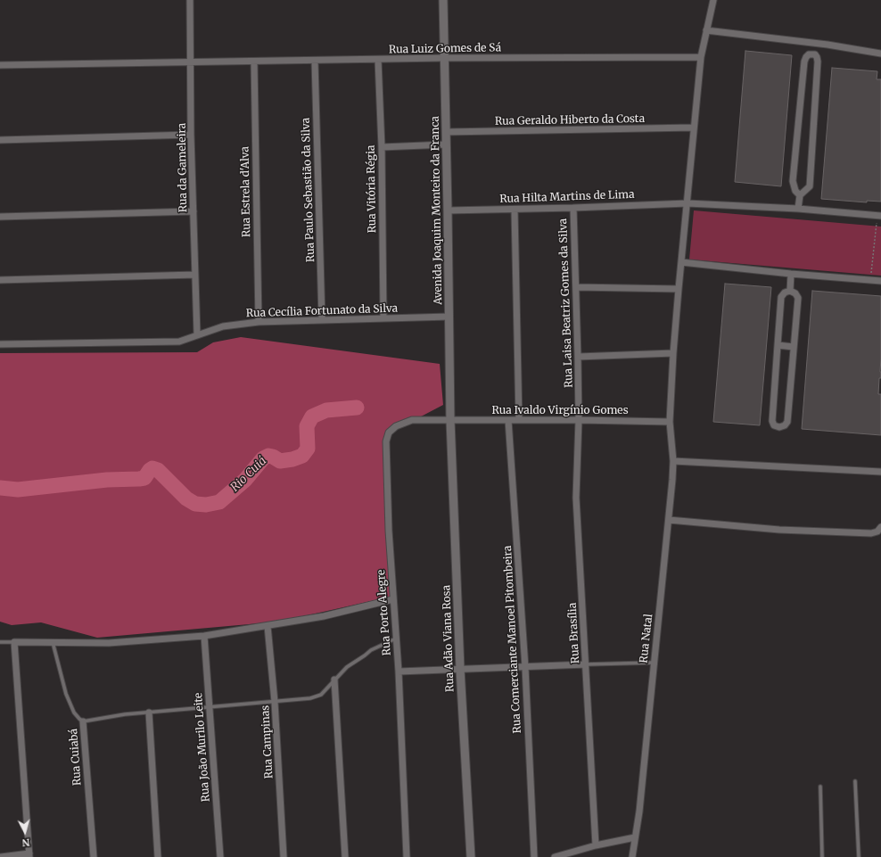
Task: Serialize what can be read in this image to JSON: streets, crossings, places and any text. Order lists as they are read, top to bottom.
{
  "streets": {
    "street": [
      "Rua Luiz Gomes de Sá",
      "Rua Geraldo Hiberto da Costa",
      "Rua da Gameleira",
      "Rua Vitória Régia",
      "Rua Paulo Sebastião da Silva",
      "Rua Estrela d'Alva",
      "Rua Hilta Martins de Lima",
      "Avenida Joaquim Monteiro da Franca",
      "Rua Laisa Beatriz Gomes da Silva",
      "Rua Cecília Fortunato da Silva",
      "Rua Ivaldo Virgínio Gomes",
      "Rua Porto Alegre",
      "Rua Brasília",
      "Rua Adão Viana Rosa",
      "Rua Natal",
      "Rua Comerciante Manoel Pitombeira",
      "Rua Campinas",
      "Rua João Murilo Leite",
      "Rua Cuiabá"
    ]
  },
  "crossings": [
    ["Rua Luiz Gomes de Sá", "Rua da Gameleira"],
    ["Rua Luiz Gomes de Sá", "Rua Vitória Régia"],
    ["Rua Luiz Gomes de Sá", "Rua Paulo Sebastião da Silva"],
    ["Rua Luiz Gomes de Sá", "Rua Estrela d'Alva"],
    ["Rua Luiz Gomes de Sá", "Avenida Joaquim Monteiro da Franca"],
    ["Rua Luiz Gomes de Sá", "Rua Natal"],
    ["Rua Geraldo Hiberto da Costa", "Avenida Joaquim Monteiro da Franca"],
    ["Rua Geraldo Hiberto da Costa", "Rua Natal"],
    ["Rua da Gameleira", "Rua Cecília Fortunato da Silva"],
    ["Rua Vitória Régia", "Rua Cecília Fortunato da Silva"],
    ["Rua Paulo Sebastião da Silva", "Rua Cecília Fortunato da Silva"],
    ["Rua Estrela d'Alva", "Rua Cecília Fortunato da Silva"],
    ["Rua Hilta Martins de Lima", "Avenida Joaquim Monteiro da Franca"],
    ["Rua Hilta Martins de Lima", "Rua Laisa Beatriz Gomes da Silva"],
    ["Rua Hilta Martins de Lima", "Rua Natal"],
    ["Avenida Joaquim Monteiro da Franca", "Rua Cecília Fortunato da Silva"],
    ["Avenida Joaquim Monteiro da Franca", "Rua Ivaldo Virgínio Gomes"],
    ["Avenida Joaquim Monteiro da Franca", "Rua Porto Alegre"],
    ["Avenida Joaquim Monteiro da Franca", "Rua Adão Viana Rosa"],
    ["Rua Laisa Beatriz Gomes da Silva", "Rua Ivaldo Virgínio Gomes"],
    ["Rua Laisa Beatriz Gomes da Silva", "Rua Brasília"],
    ["Rua Ivaldo Virgínio Gomes", "Rua Porto Alegre"],
    ["Rua Ivaldo Virgínio Gomes", "Rua Brasília"],
    ["Rua Ivaldo Virgínio Gomes", "Rua Adão Viana Rosa"],
    ["Rua Ivaldo Virgínio Gomes", "Rua Natal"],
    ["Rua Ivaldo Virgínio Gomes", "Rua Comerciante Manoel Pitombeira"],
    ["Rua Porto Alegre", "Rua Adão Viana Rosa"]
  ],
  "water": ["Rio Cuiá"],
  "north": "bottom"
}
